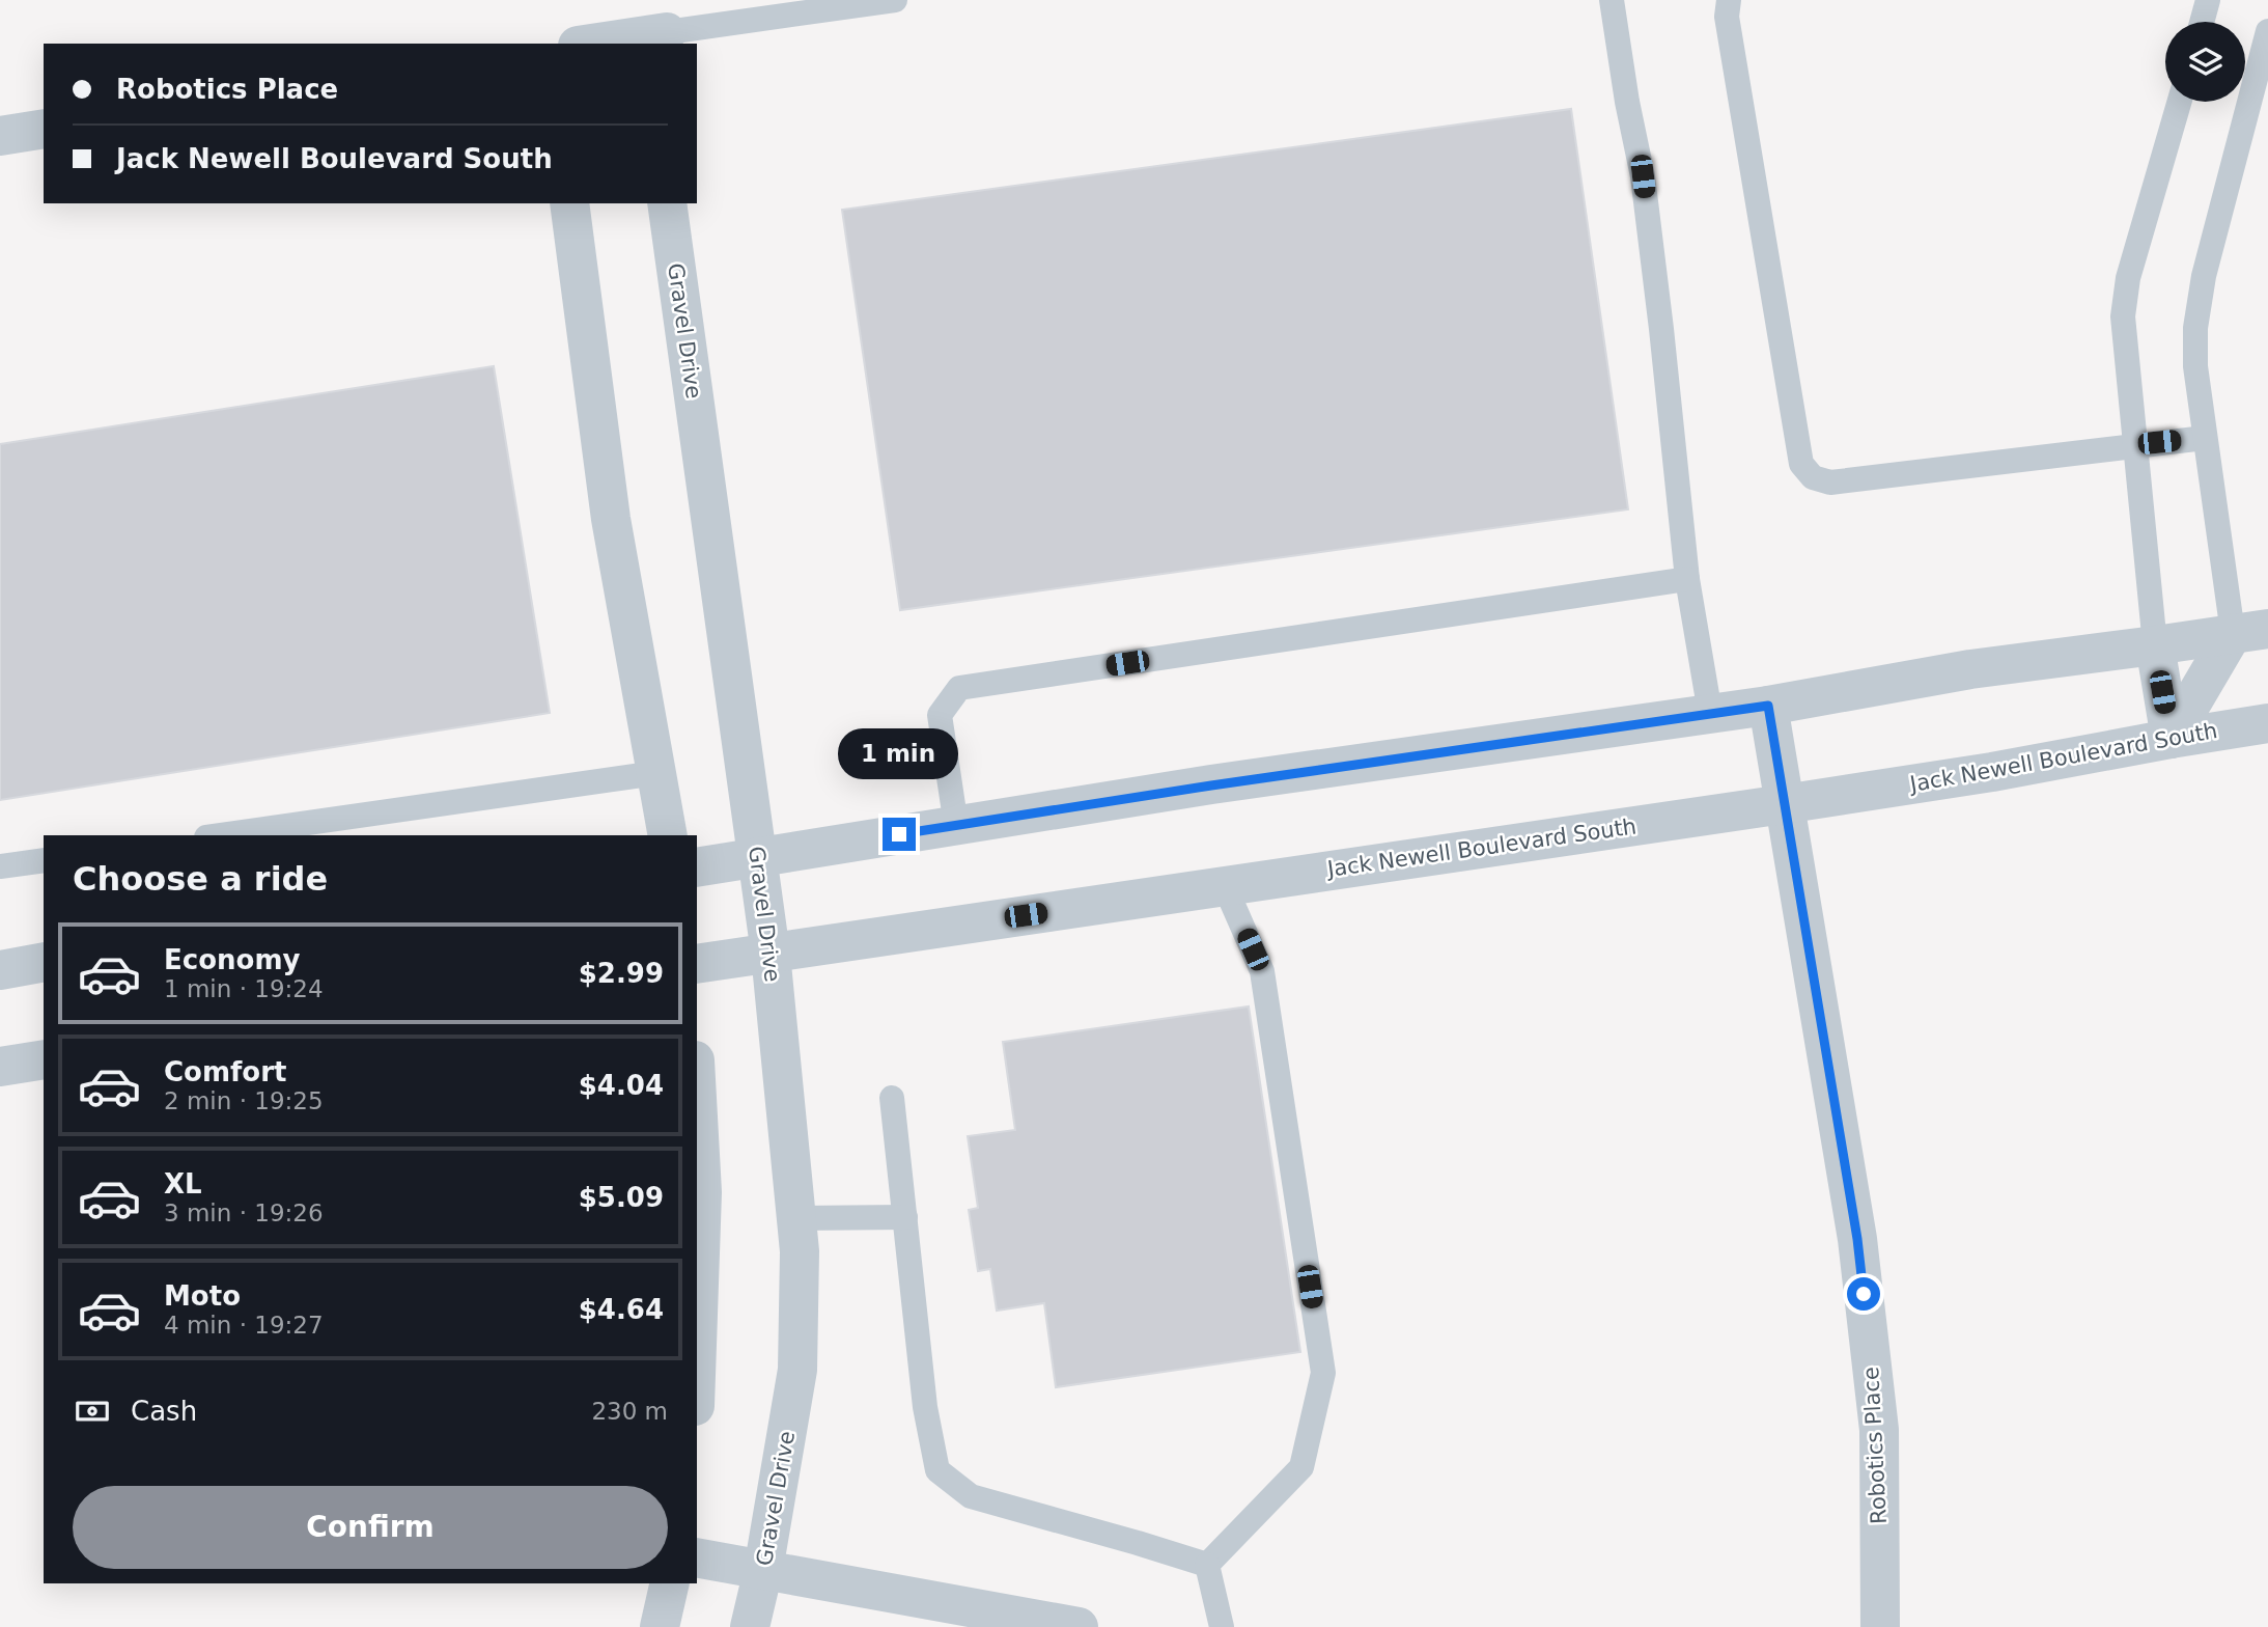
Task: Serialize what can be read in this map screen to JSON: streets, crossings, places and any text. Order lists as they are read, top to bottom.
{
  "streets": {
    "street": ["Gravel Drive", "Jack Newell Boulevard South", "Robotics Place"]
  },
  "crossings": [
    ["Gravel Drive", "Jack Newell Boulevard South"],
    ["Jack Newell Boulevard South", "Robotics Place"]
  ],
  "page": {
    "banner": ["Robotics Place", "Jack Newell Boulevard South"],
    "bubble": "1 min",
    "heading": "Choose a ride",
    "list": [
      {
        "name": "Economy",
        "note": "1 min · 19:24",
        "value": "$2.99"
      },
      {
        "name": "Comfort",
        "note": "2 min · 19:25",
        "value": "$4.04"
      },
      {
        "name": "XL",
        "note": "3 min · 19:26",
        "value": "$5.09"
      },
      {
        "name": "Moto",
        "note": "4 min · 19:27",
        "value": "$4.64"
      }
    ],
    "pay": ["Cash", "230 m"],
    "buttons": "Confirm"
  }
}
